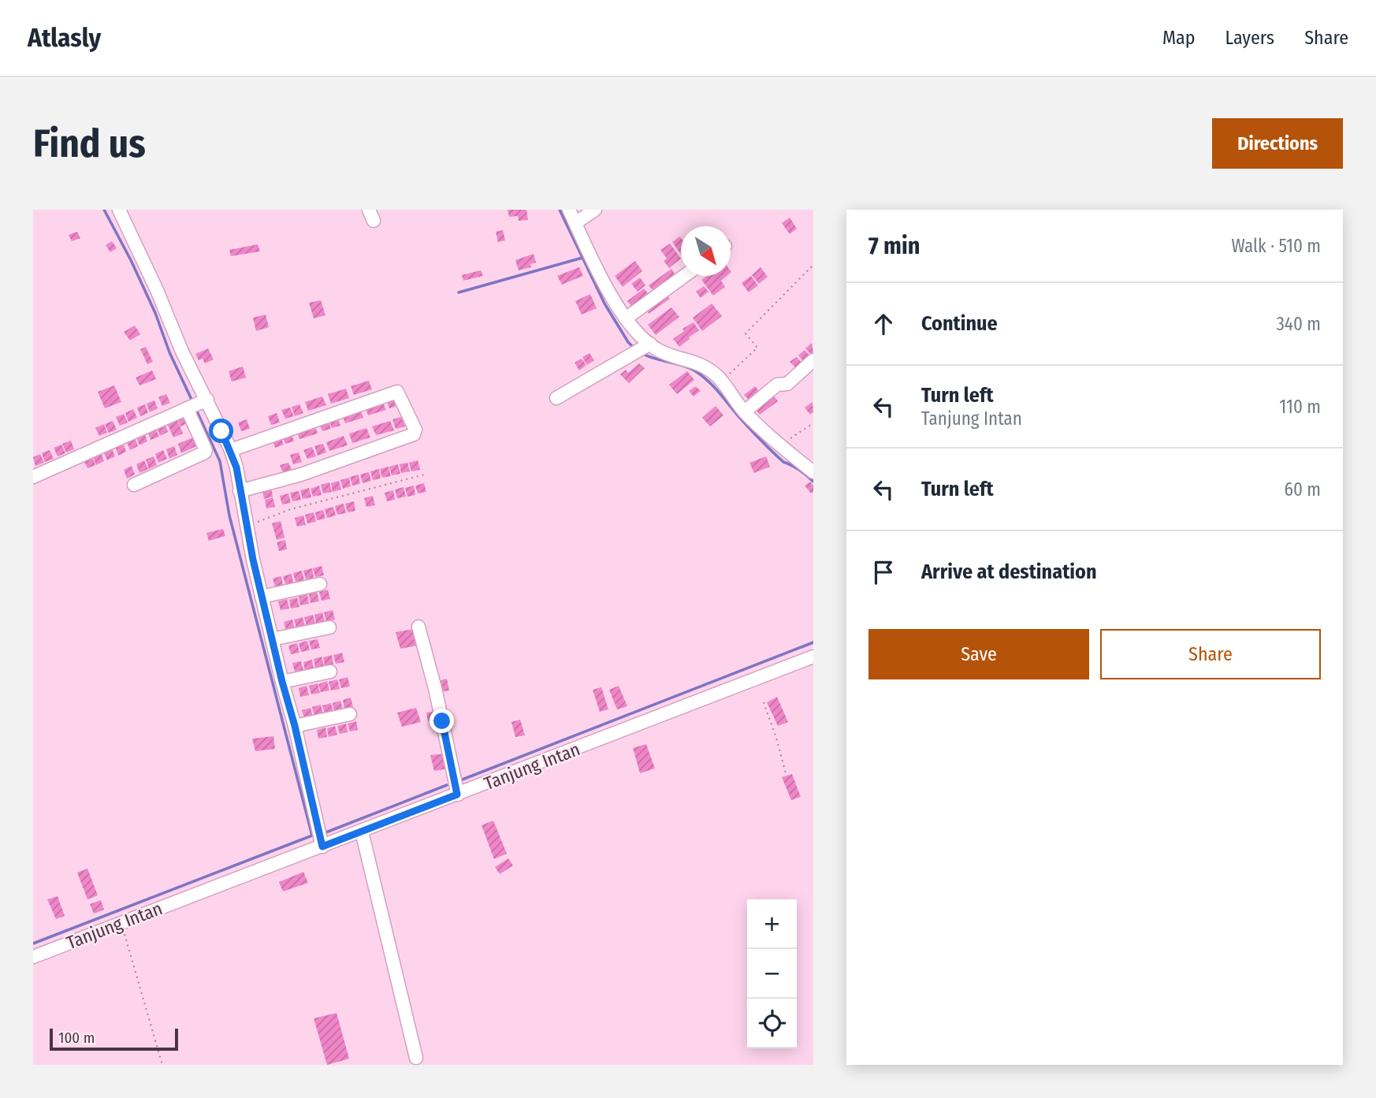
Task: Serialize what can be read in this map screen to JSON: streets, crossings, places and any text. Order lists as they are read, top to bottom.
{
  "streets": {
    "street": ["Tanjung Intan"]
  },
  "scale_bar": "100 m",
  "north": "bottom right",
  "page": {
    "header": "Atlasly",
    "nav": ["Map", "Layers", "Share"],
    "buttons": [
      "Directions",
      ["Save", "Share"]
    ],
    "title": "Find us",
    "heading": ["7 min", "Walk · 510 m"],
    "list": [
      ["Continue", "340 m"],
      ["Turn left", "Tanjung Intan", "110 m"],
      ["Turn left", "60 m"],
      "Arrive at destination"
    ],
    "map_buttons": ["+", "−"],
    "scale": "100 m"
  }
}
